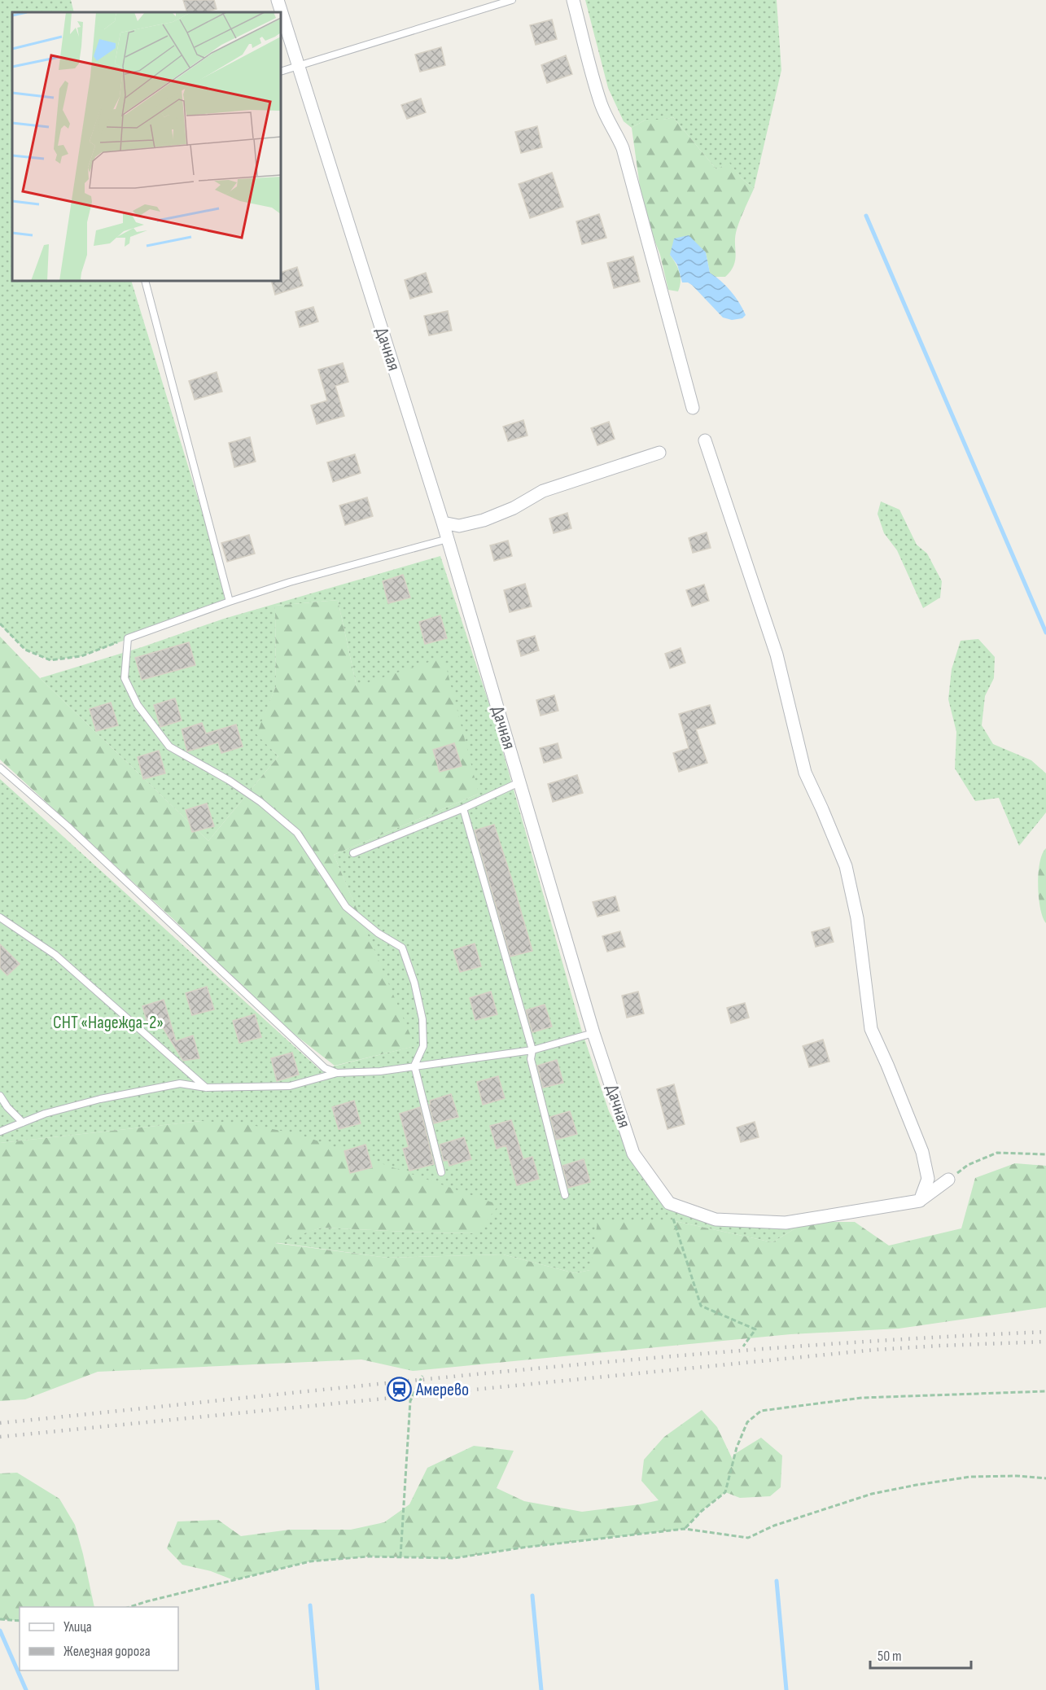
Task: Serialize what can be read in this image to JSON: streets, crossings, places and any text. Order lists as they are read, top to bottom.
{
  "streets": {
    "street": ["Дачная"]
  },
  "parks": ["СНТ «Надежда-2»"],
  "places": {
    "station": ["Амерево"]
  },
  "legend": ["Улица", "Железная дорога"],
  "scale_bar": "50 m"
}
